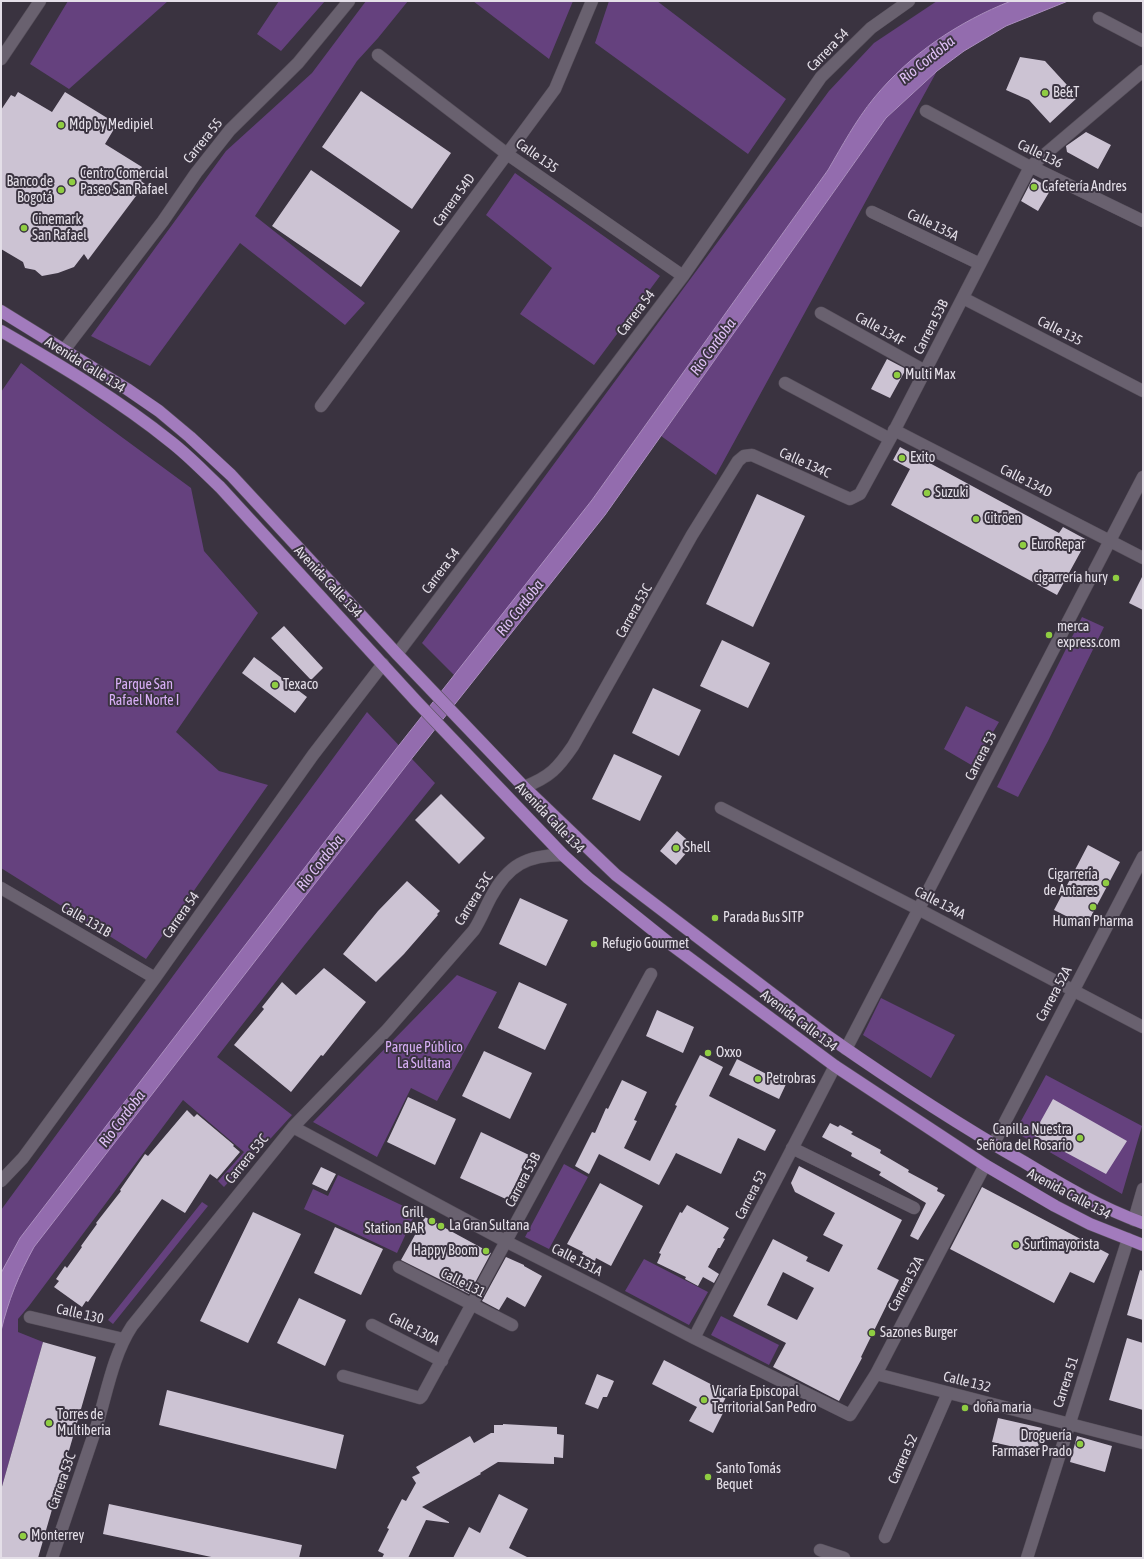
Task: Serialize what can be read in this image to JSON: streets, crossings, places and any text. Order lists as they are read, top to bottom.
{
  "streets": {
    "main road": ["Avenida Calle 134"],
    "street": [
      "Carrera 54",
      "Carrera 55",
      "Calle 136",
      "Calle 135",
      "Carrera 54D",
      "Calle 135A",
      "Carrera 53B",
      "Calle 134F",
      "Calle 134C",
      "Calle 134D",
      "Carrera 53C",
      "Carrera 53",
      "Calle 134A",
      "Calle 131B",
      "Carrera 52A",
      "Calle 131A",
      "Calle 131",
      "Calle 130",
      "Calle 130A",
      "Calle 132",
      "Carrera 51",
      "Carrera 52"
    ]
  },
  "crossings": [
    ["Carrera 54", "Calle 135"],
    ["Carrera 54", "Avenida Calle 134"],
    ["Carrera 54", "Calle 131B"],
    ["Carrera 55", "Avenida Calle 134"],
    ["Calle 136", "Carrera 53B"],
    ["Calle 135", "Carrera 54D"],
    ["Calle 135", "Carrera 53B"],
    ["Calle 135A", "Carrera 53B"],
    ["Carrera 53B", "Calle 134F"],
    ["Carrera 53B", "Calle 134C"],
    ["Carrera 53B", "Calle 134D"],
    ["Carrera 53B", "Calle 131A"],
    ["Carrera 53B", "Calle 131"],
    ["Carrera 53B", "Calle 130A"],
    ["Avenida Calle 134", "Carrera 53C"],
    ["Avenida Calle 134", "Carrera 53"],
    ["Avenida Calle 134", "Carrera 52A"],
    ["Avenida Calle 134", "Carrera 51"],
    ["Calle 134C", "Carrera 53C"],
    ["Calle 134D", "Carrera 53"],
    ["Carrera 53C", "Calle 131A"],
    ["Carrera 53C", "Calle 130"],
    ["Carrera 53", "Calle 134A"],
    ["Carrera 53", "Calle 131A"],
    ["Calle 134A", "Carrera 52A"],
    ["Carrera 52A", "Calle 131A"],
    ["Carrera 52A", "Calle 132"],
    ["Calle 132", "Carrera 51"],
    ["Calle 132", "Carrera 52"]
  ],
  "water": ["Rio Cordoba"],
  "parks": ["Parque San Rafael Norte I", "Parque Público La Sultana"],
  "places": [
    "Be&T",
    "Mdp by Medipiel",
    "Centro Comercial Paseo San Rafael",
    "Cafetería Andres",
    "Banco de Bogotá",
    "Cinemark San Rafael",
    "Multi Max",
    "Exito",
    "Suzuki",
    "Citröen",
    "EuroRepar",
    "cigarrería hury",
    "merca express.com",
    "Texaco",
    "Shell",
    "Cigarrería de Antares",
    "Human Pharma",
    "Parada Bus SITP",
    "Refugio Gourmet",
    "Oxxo",
    "Petrobras",
    "Capilla Nuestra Señora del Rosario",
    "Grill Station BAR",
    "La Gran Sultana",
    "Surtimayorista",
    "Happy Boom",
    "Sazones Burger",
    "Vicaría Episcopal Territorial San Pedro",
    "doña maria",
    "Torres de Multiberia",
    "Droguería Farmaser Prado",
    "Santo Tomás Bequet",
    "Monterrey"
  ]
}
